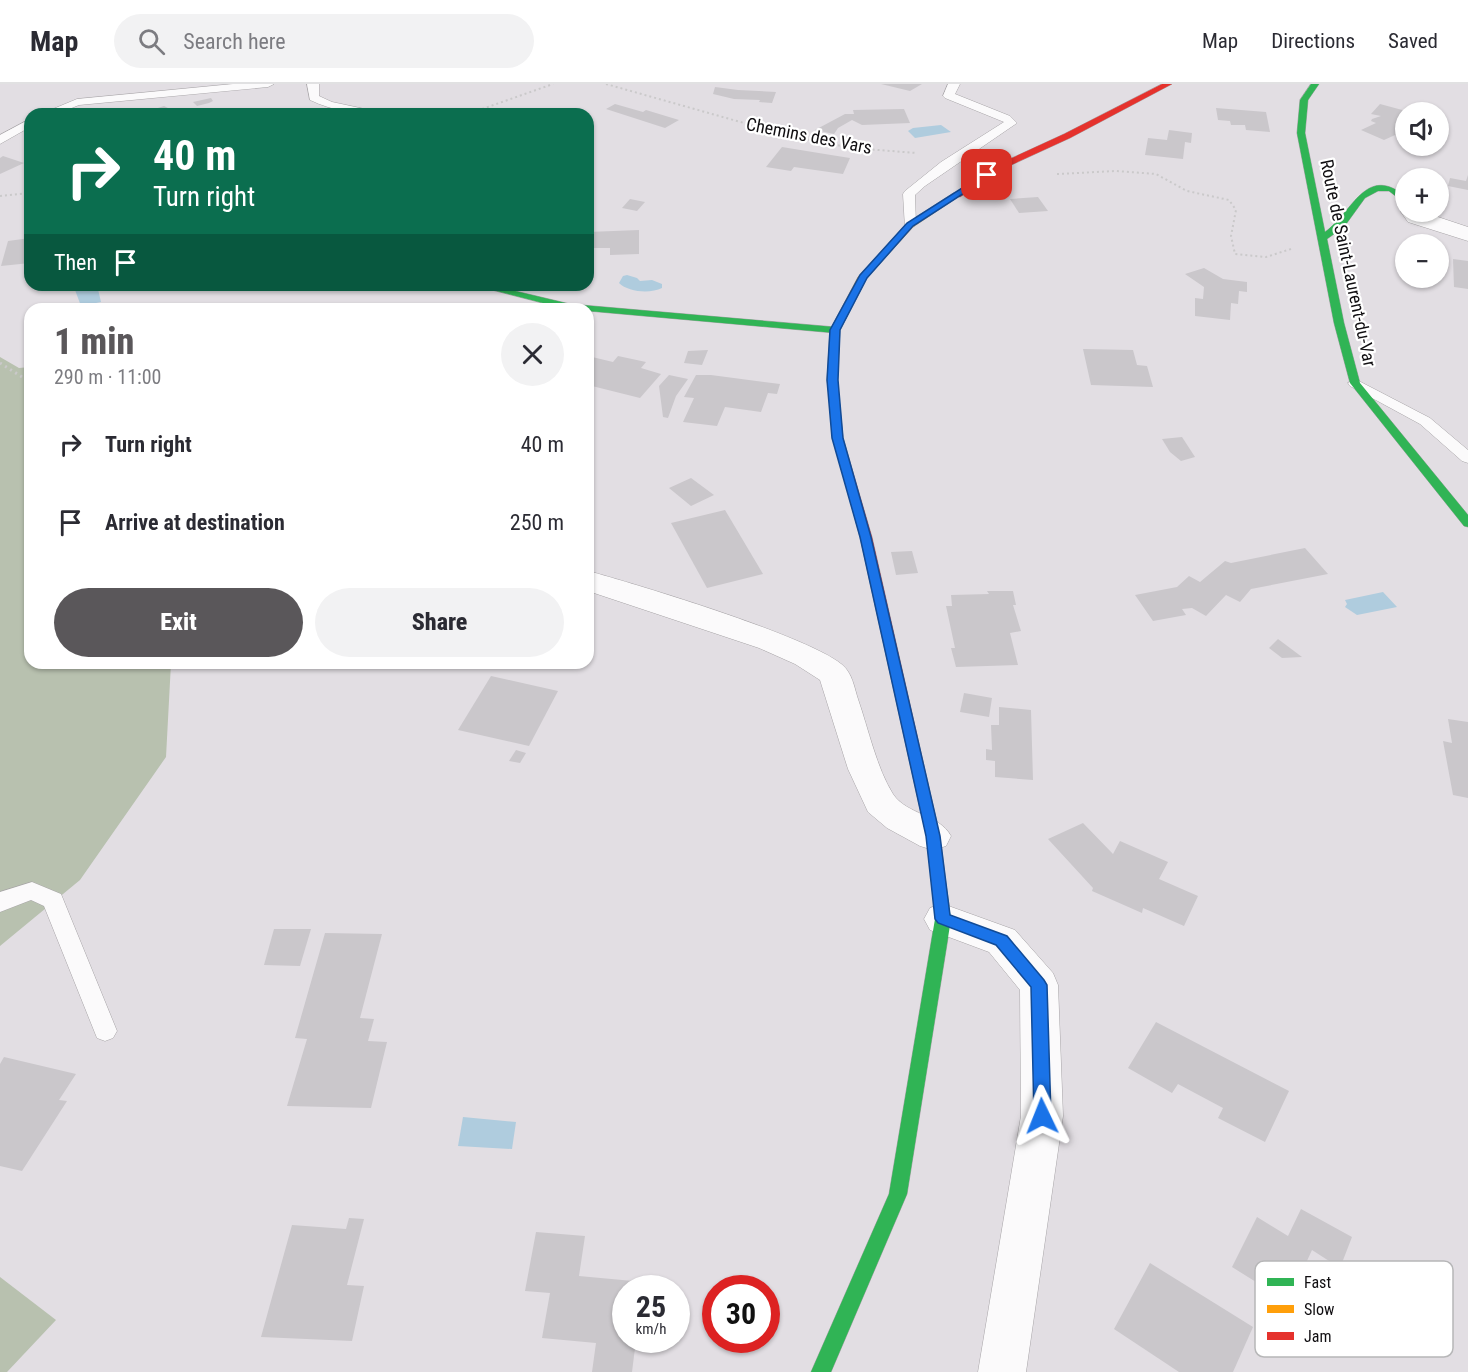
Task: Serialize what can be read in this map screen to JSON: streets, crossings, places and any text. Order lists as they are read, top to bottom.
{
  "streets": {
    "street": ["Route de Saint-Laurent-du-Var"],
    "path": ["Chemins des Vars"]
  },
  "legend": ["Fast", "Slow", "Jam"],
  "page": {
    "header": "Map",
    "search": "Search here",
    "nav": ["Map", "Directions", "Saved"],
    "map_buttons": ["+", "−"],
    "turn": ["40 m", "Turn right"],
    "then": "Then",
    "heading": ["1 min", "290 m · 11:00"],
    "list": [
      {
        "name": "Turn right",
        "value": "40 m"
      },
      {
        "name": "Arrive at destination",
        "value": "250 m"
      }
    ],
    "buttons": ["Exit", "Share"],
    "speed": "25 km/h",
    "limit": "30"
  }
}
